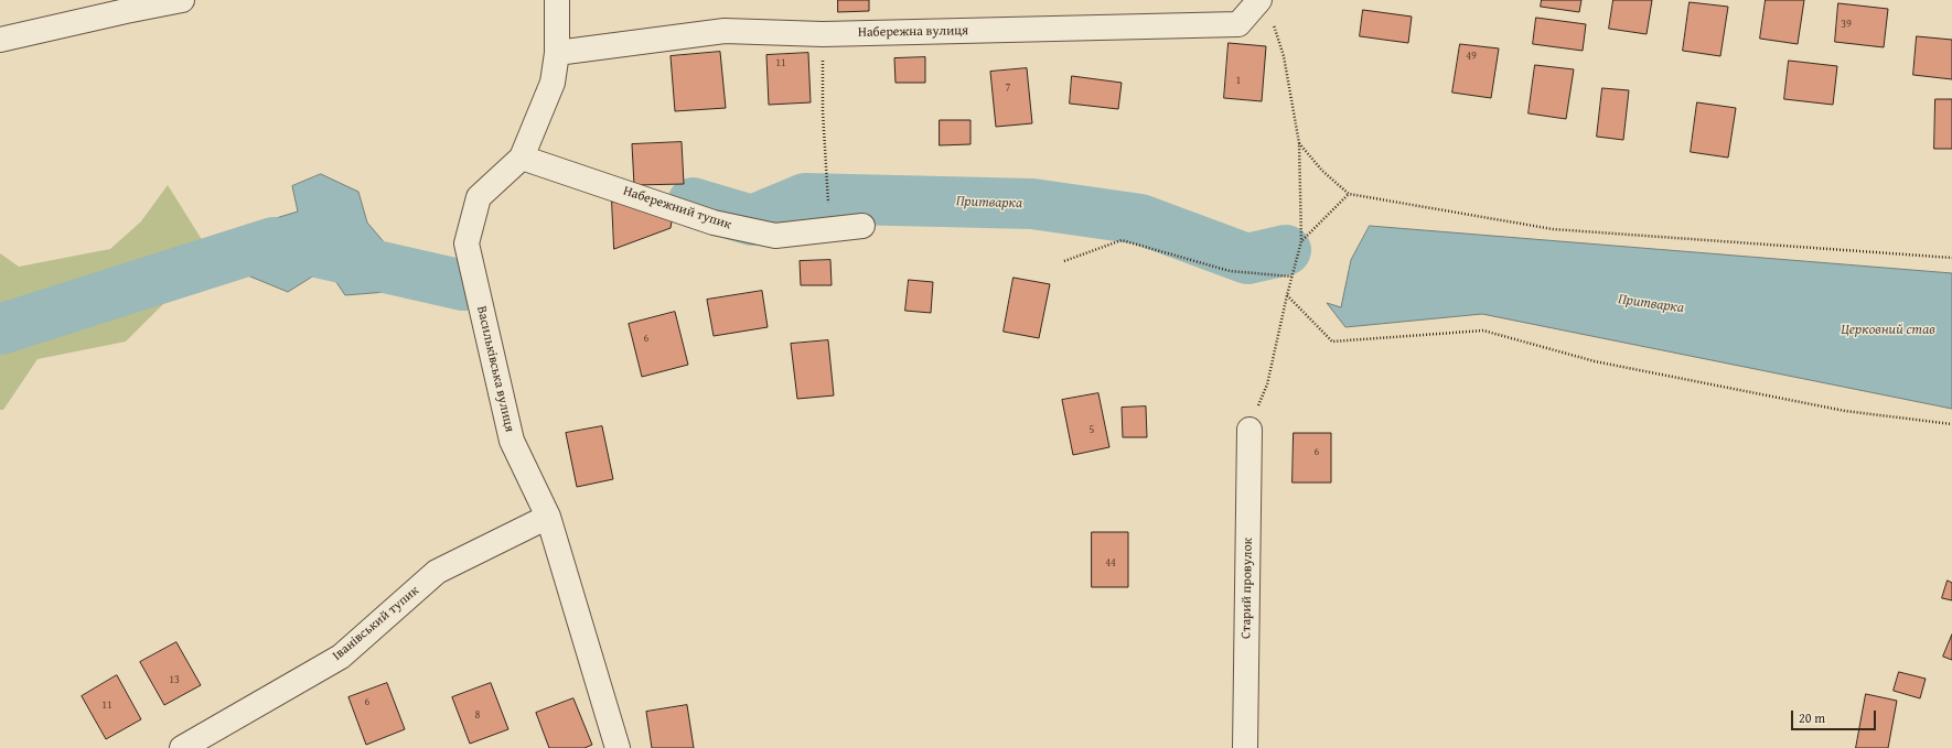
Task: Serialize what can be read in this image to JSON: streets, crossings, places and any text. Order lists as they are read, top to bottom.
{
  "streets": {
    "street": [
      "Набережна вулиця",
      "Набережний тупик",
      "Васильківська вулиця",
      "Старий провулок",
      "Іванівський тупик"
    ]
  },
  "crossings": [
    ["Набережна вулиця", "Васильківська вулиця"],
    ["Набережний тупик", "Васильківська вулиця"],
    ["Васильківська вулиця", "Іванівський тупик"]
  ],
  "water": ["Притварка", "Церковний став"],
  "house_numbers": [
    "39",
    "49",
    "11",
    "1",
    "7",
    "6",
    "5",
    "6",
    "44",
    "13",
    "6",
    "11",
    "8"
  ],
  "scale_bar": "20 m"
}
